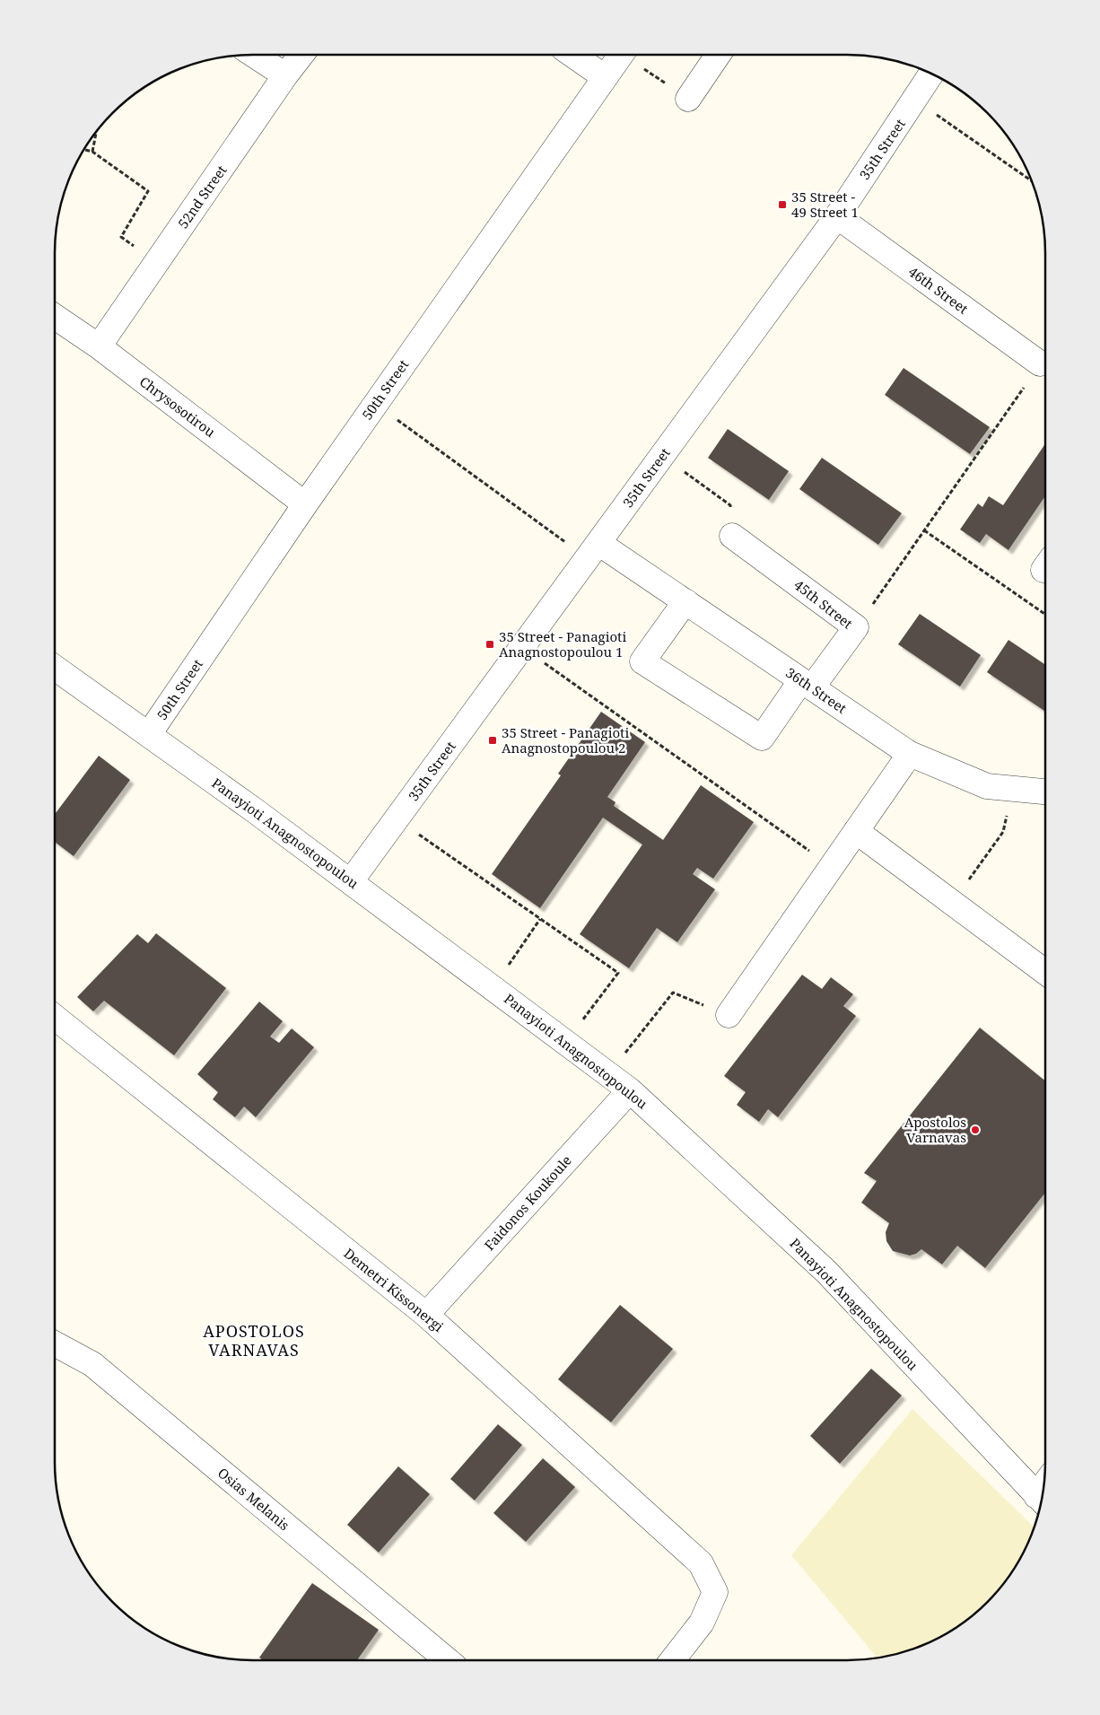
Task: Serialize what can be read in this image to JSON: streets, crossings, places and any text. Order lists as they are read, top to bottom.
{
  "streets": {
    "street": [
      "35th Street",
      "52nd Street",
      "46th Street",
      "50th Street",
      "Chrysosotirou",
      "45th Street",
      "36th Street",
      "Panayioti Anagnostopoulou",
      "Faidonos Koukoule",
      "Demetri Kissonergi",
      "Osias Melanis"
    ]
  },
  "crossings": [
    ["35th Street", "46th Street"],
    ["35th Street", "36th Street"],
    ["35th Street", "Panayioti Anagnostopoulou"],
    ["52nd Street", "Chrysosotirou"],
    ["50th Street", "Chrysosotirou"],
    ["50th Street", "Panayioti Anagnostopoulou"],
    ["45th Street", "36th Street"],
    ["Panayioti Anagnostopoulou", "Faidonos Koukoule"],
    ["Faidonos Koukoule", "Demetri Kissonergi"]
  ],
  "districts": ["APOSTOLOS VARNAVAS"],
  "places": {
    "transit": ["35 Street - 49 Street 1", "35 Street - Panagioti Anagnostopoulou 1", "35 Street - Panagioti Anagnostopoulou 2"],
    "other": ["Apostolos Varnavas"]
  }
}
